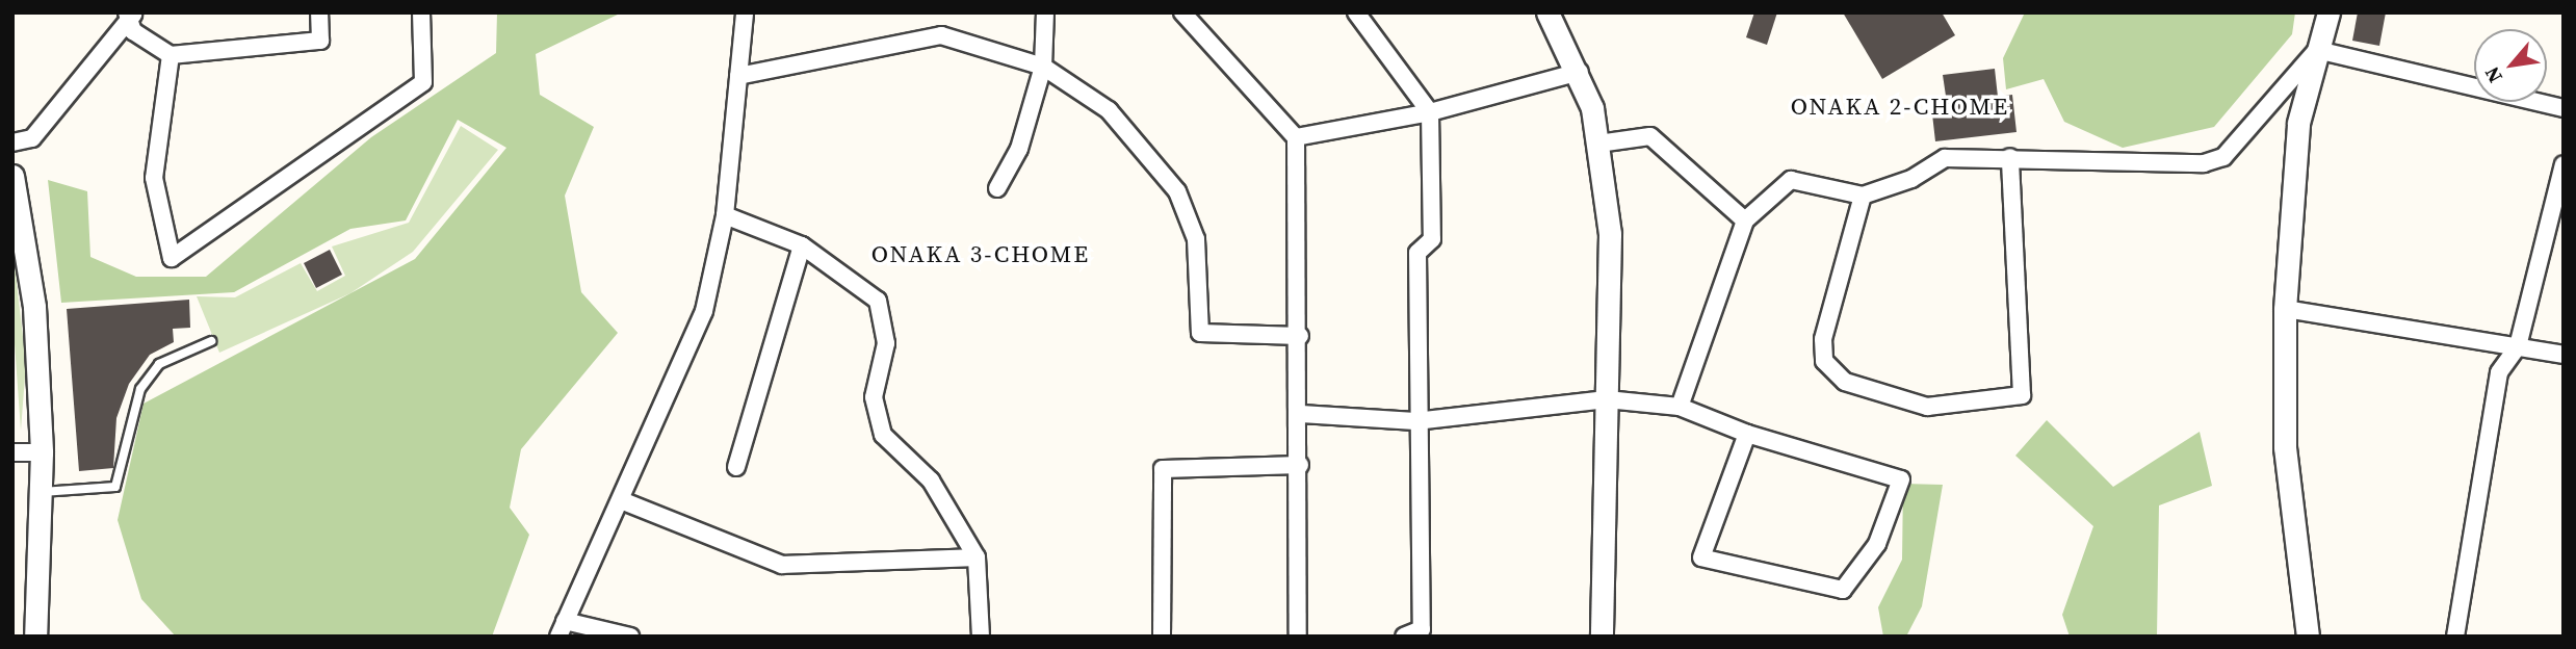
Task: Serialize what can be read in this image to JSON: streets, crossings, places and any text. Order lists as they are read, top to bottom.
{
  "districts": ["ONAKA 2-CHOME", "ONAKA 3-CHOME"],
  "north": "bottom left"
}
